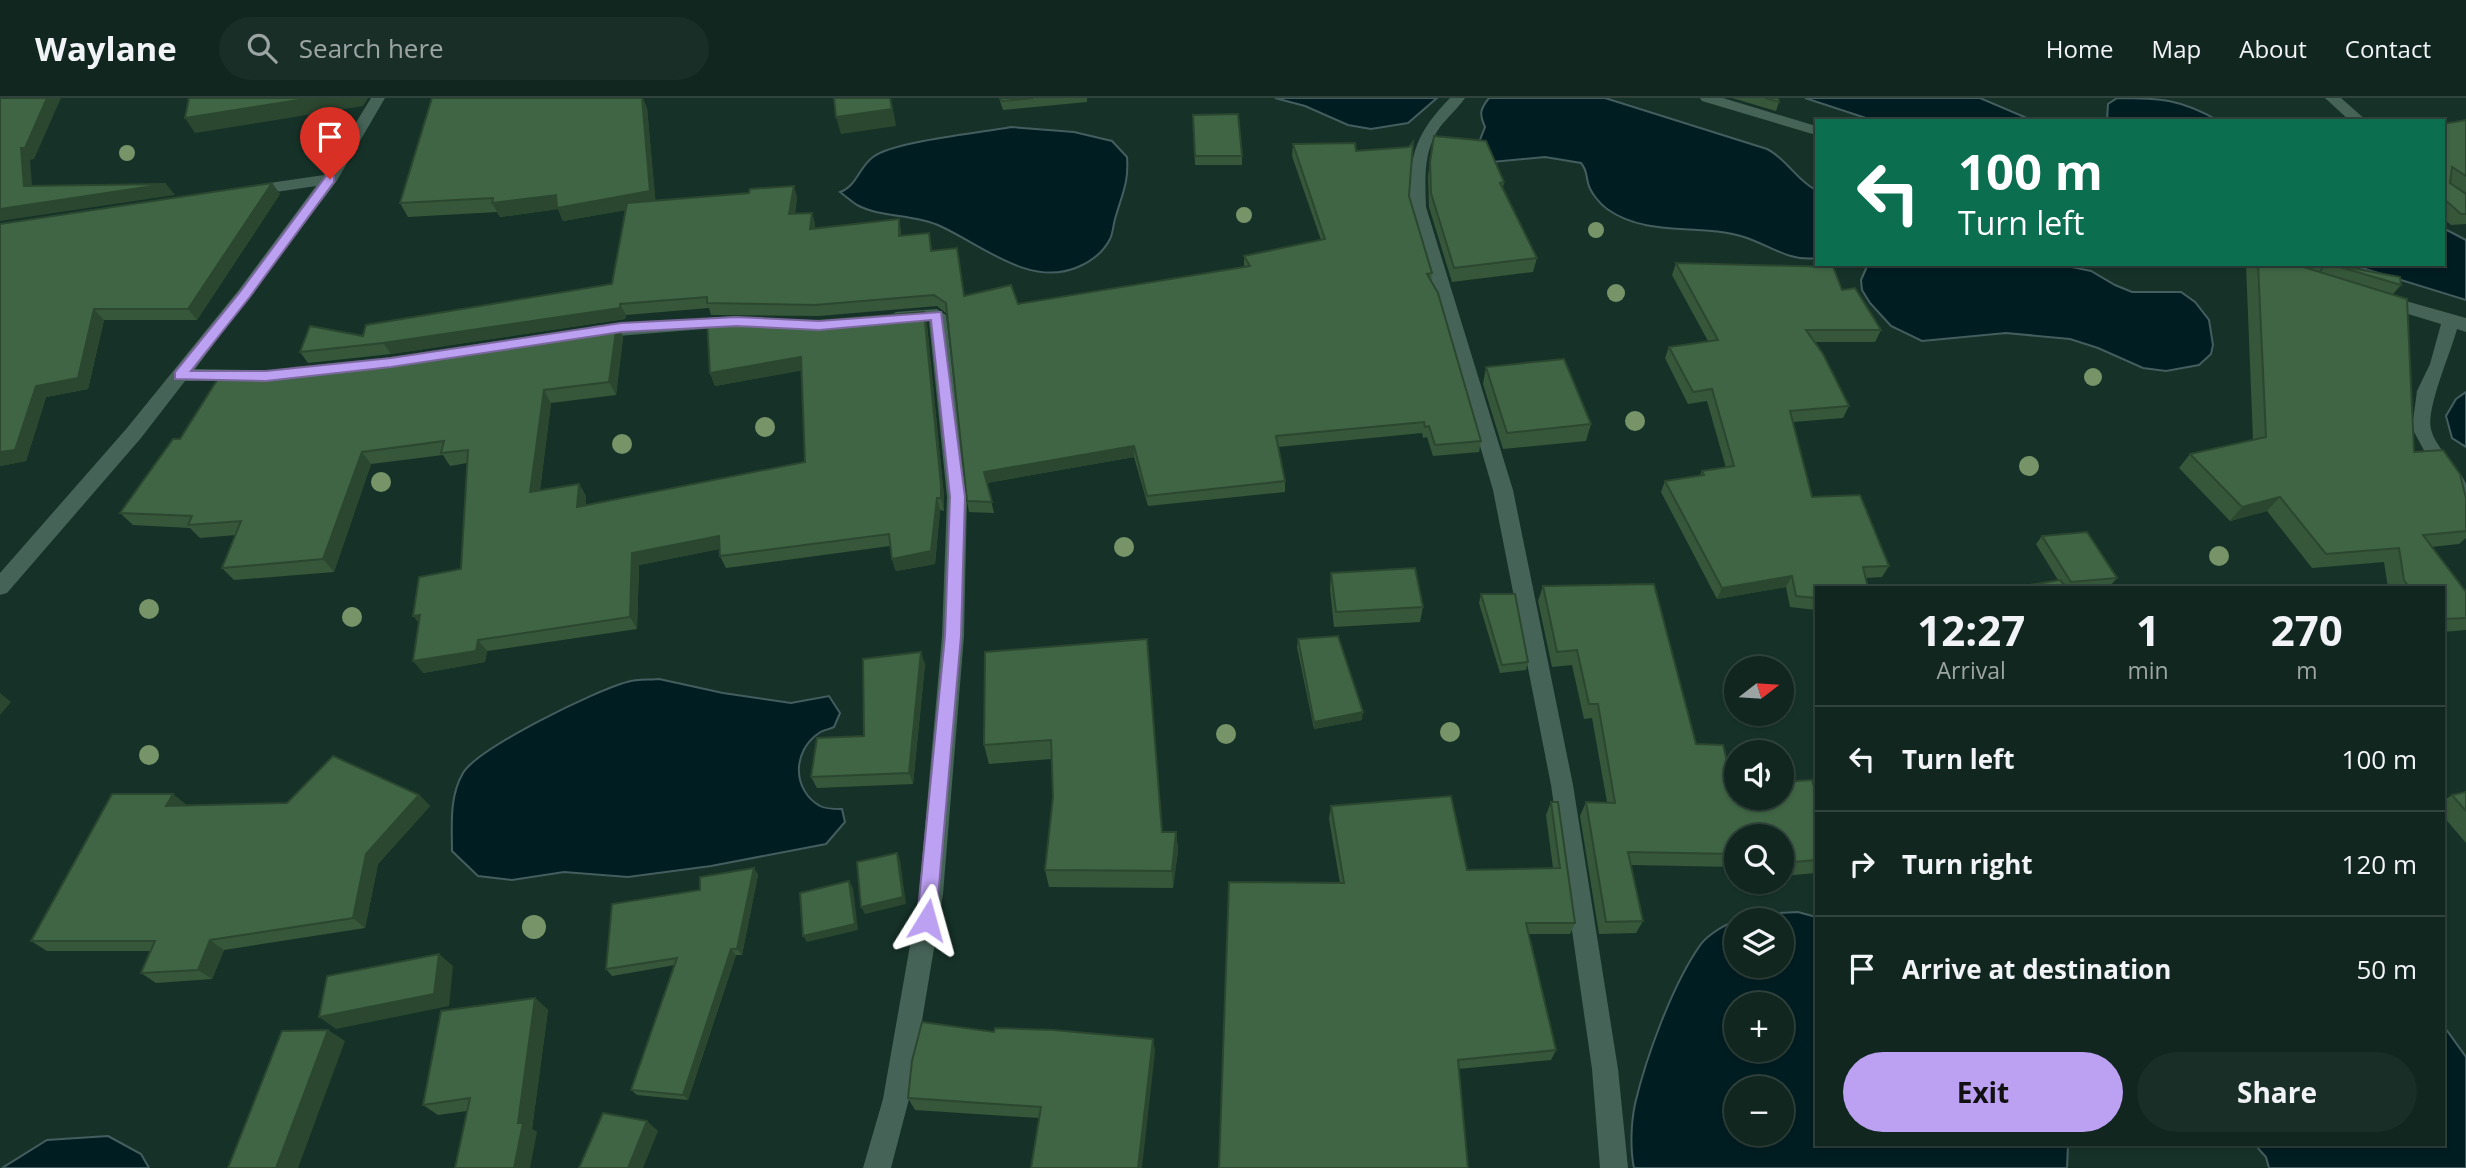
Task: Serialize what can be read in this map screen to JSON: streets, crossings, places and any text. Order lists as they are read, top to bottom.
{
  "north": "right",
  "page": {
    "header": "Waylane",
    "search": "Search here",
    "nav": [
      "Home",
      "Map",
      "About",
      "Contact"
    ],
    "turn": ["100 m", "Turn left"],
    "eta": [
      "12:27",
      "Arrival",
      "1",
      "min",
      "270",
      "m"
    ],
    "map_buttons": ["+", "−"],
    "list": [
      {
        "name": "Turn left",
        "value": "100 m"
      },
      {
        "name": "Turn right",
        "value": "120 m"
      },
      {
        "name": "Arrive at destination",
        "value": "50 m"
      }
    ],
    "buttons": ["Exit", "Share"]
  }
}
